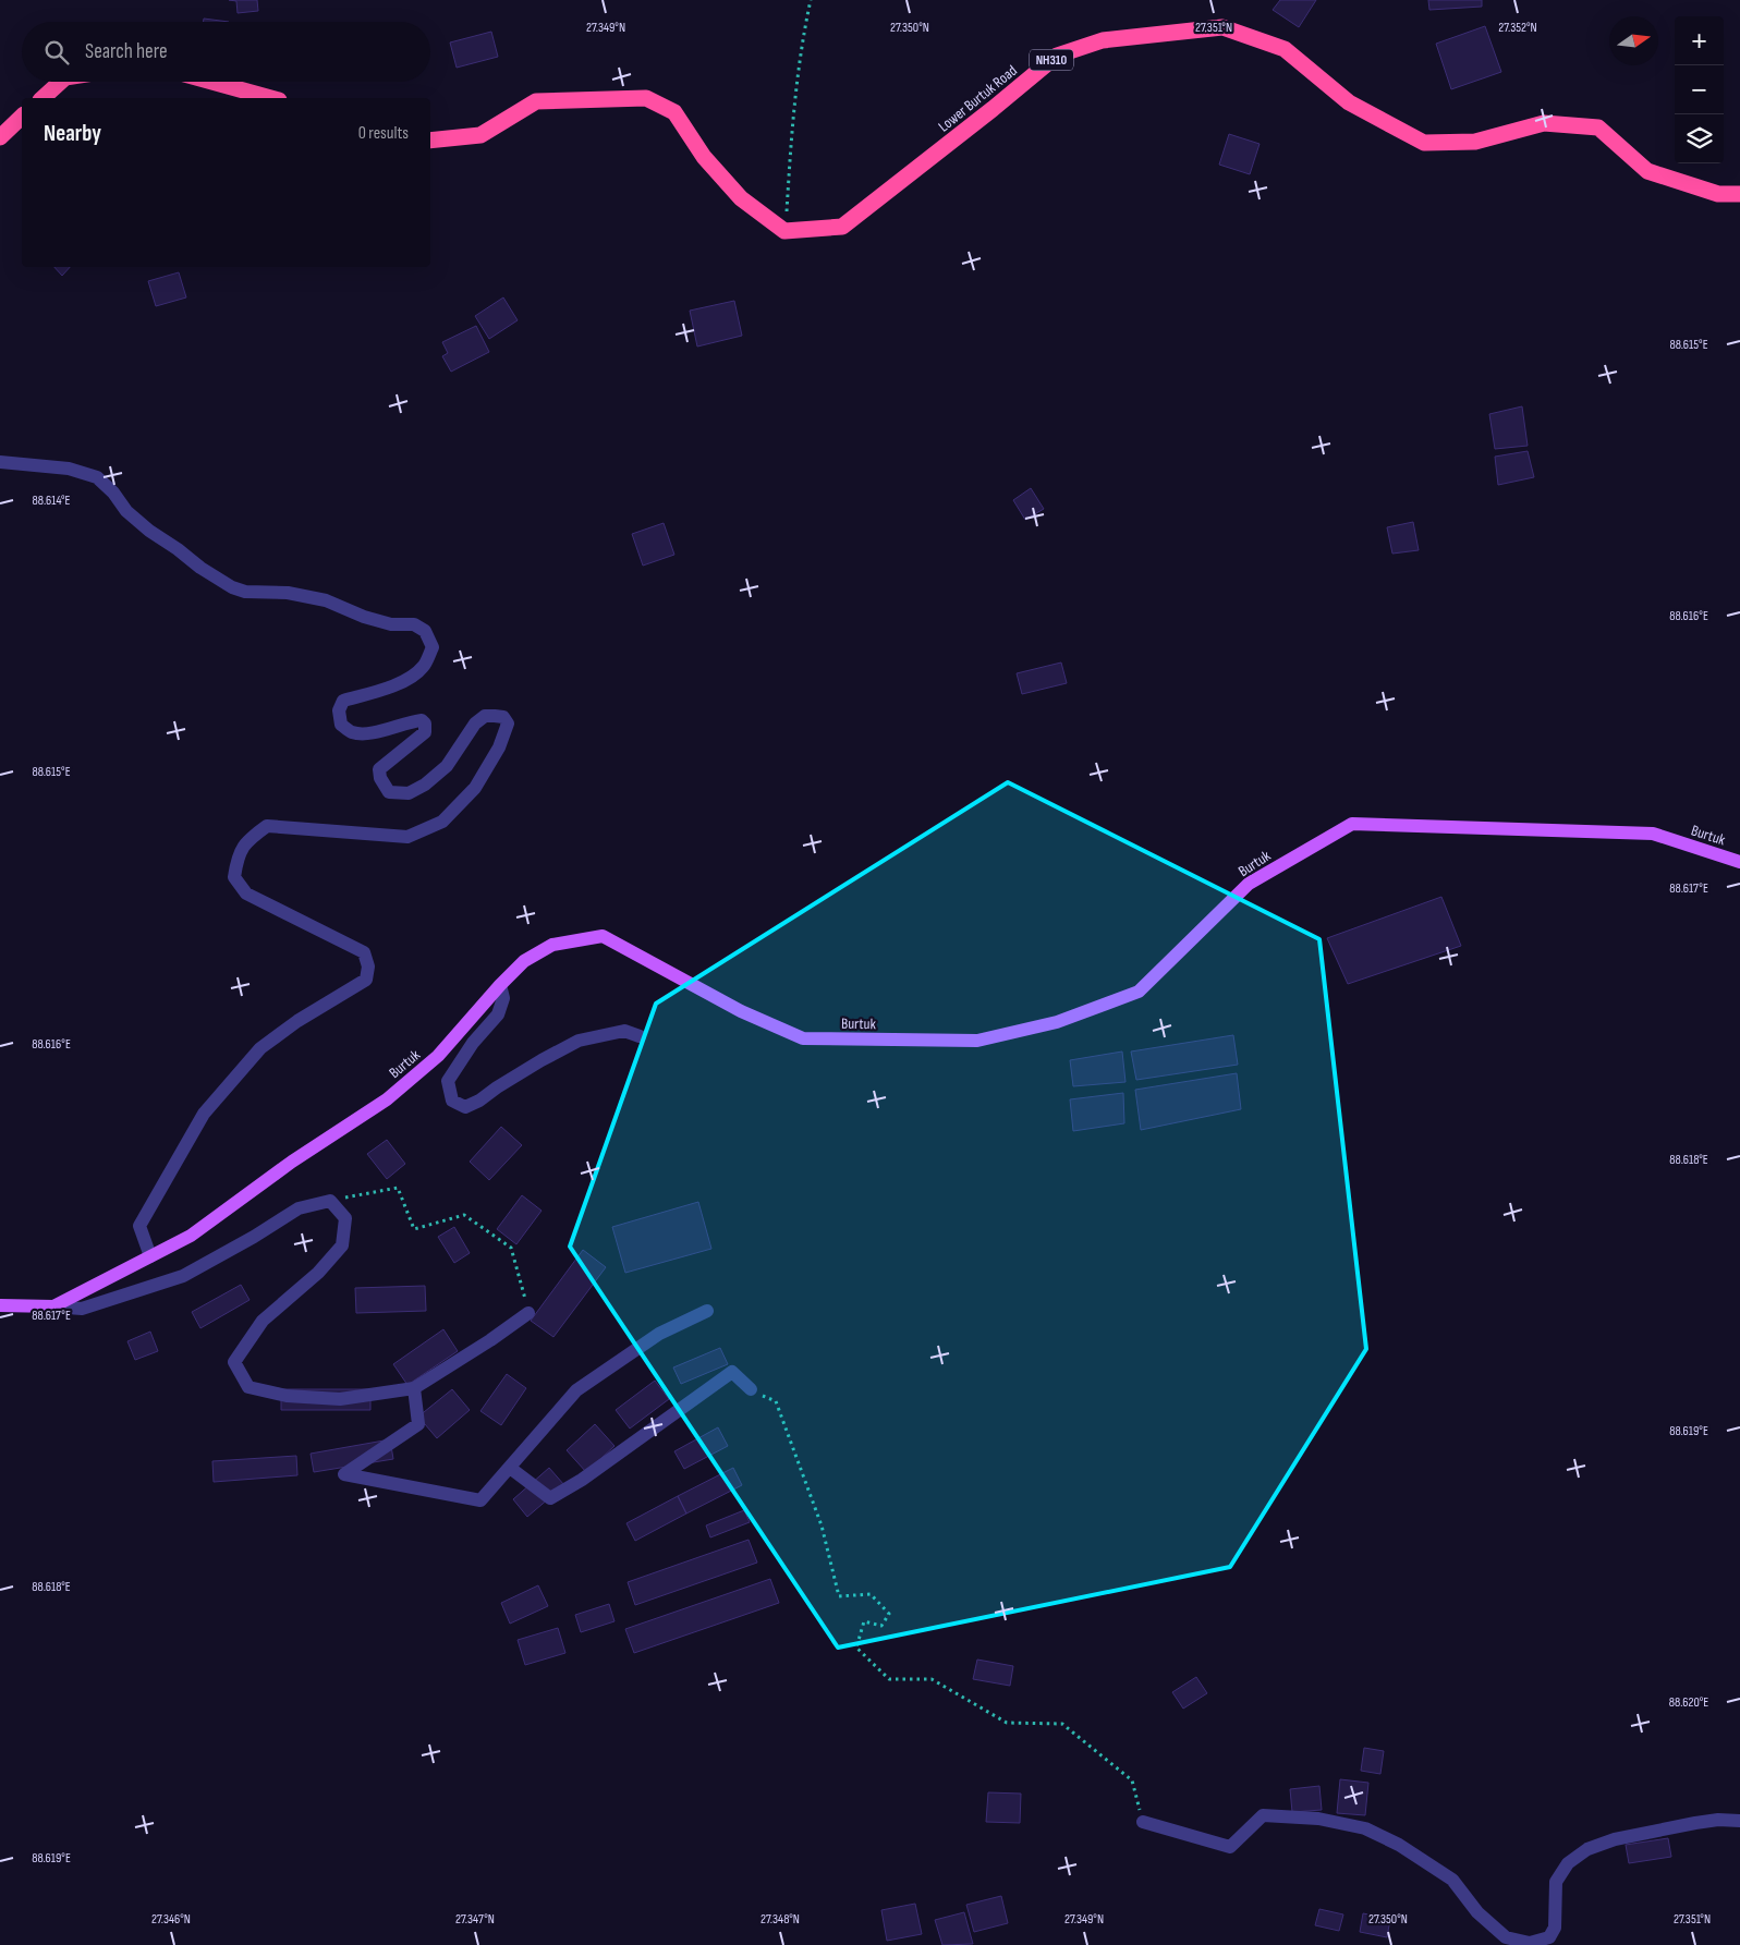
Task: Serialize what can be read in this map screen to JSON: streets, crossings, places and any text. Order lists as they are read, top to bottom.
{
  "streets": {
    "highway": ["NH310", "Lower Burtuk Road"],
    "main road": ["Burtuk"]
  },
  "north": "right",
  "page": {
    "map_buttons": ["+", "−"],
    "search": "Search here",
    "heading": ["Nearby", "0 results"]
  },
  "coordinates": [
    "27.349°N",
    "27.350°N",
    "27.351°N",
    "27.352°N",
    "88.615°E",
    "88.614°E",
    "88.616°E",
    "88.617°E",
    "88.618°E",
    "88.619°E",
    "88.620°E",
    "27.346°N",
    "27.347°N",
    "27.348°N"
  ]
}
